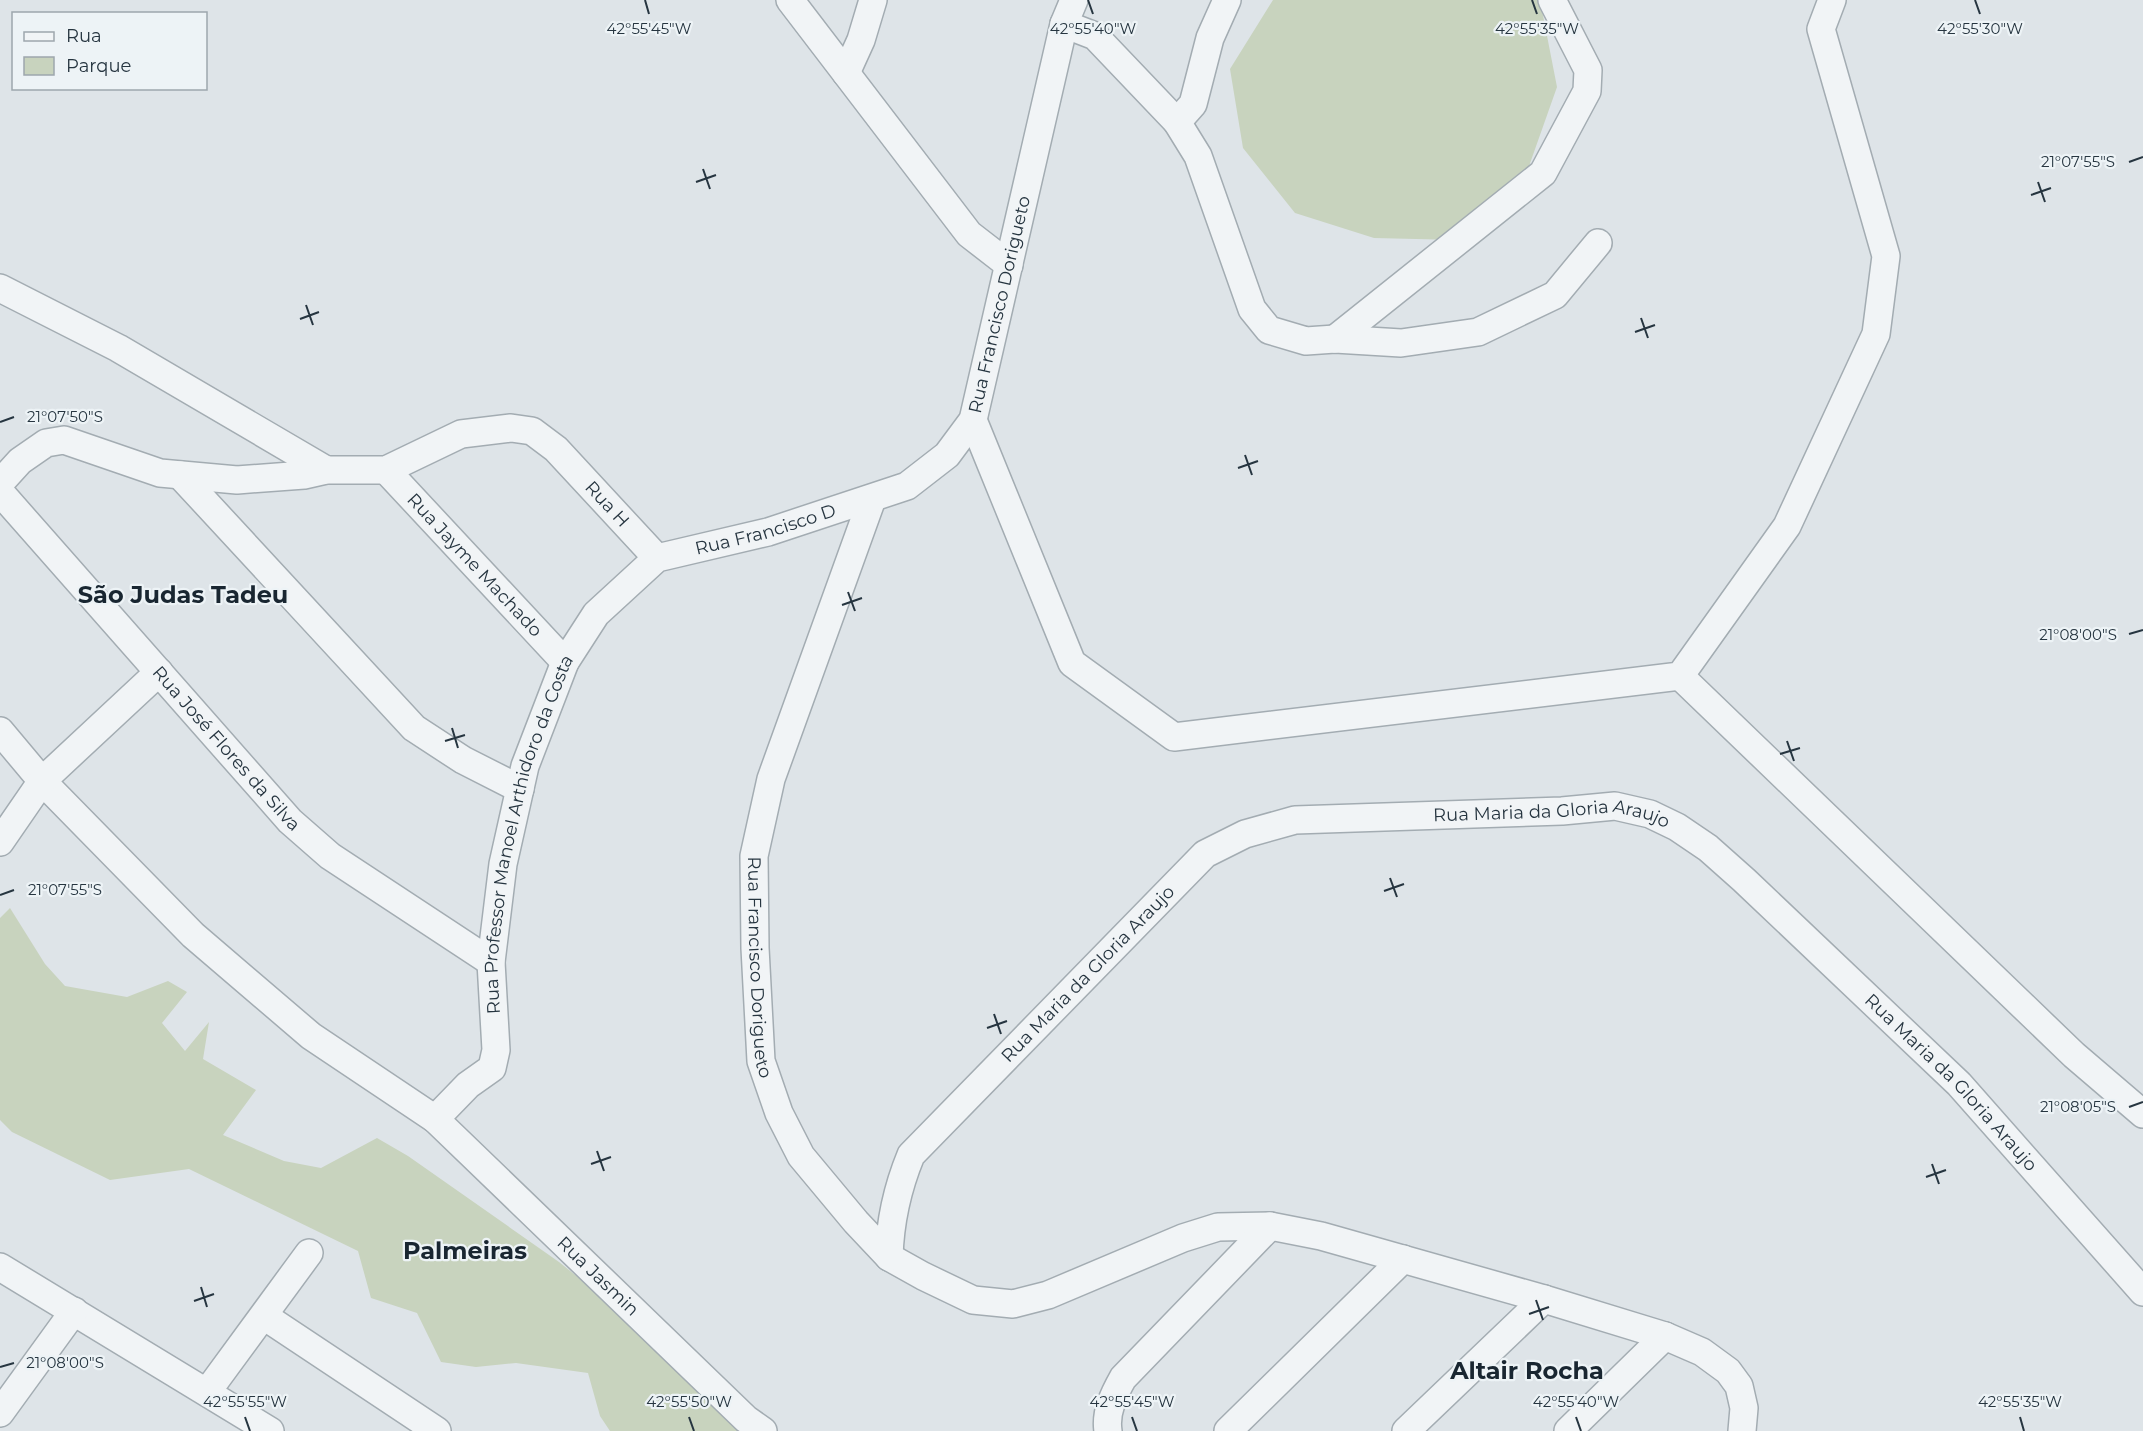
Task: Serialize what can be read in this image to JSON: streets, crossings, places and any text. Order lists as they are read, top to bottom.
{
  "streets": {
    "street": [
      "Rua Francisco Dorigueto",
      "Rua H",
      "Rua Francisco D",
      "Rua Jayme Machado",
      "Rua José Flores da Silva",
      "Rua Maria da Gloria Araujo",
      "Rua Professor Manoel Arthidoro da Costa",
      "Rua Jasmin"
    ]
  },
  "crossings": [
    ["Rua Francisco Dorigueto", "Rua Francisco D"],
    ["Rua Francisco Dorigueto", "Rua Maria da Gloria Araujo"],
    ["Rua H", "Rua Francisco D"],
    ["Rua H", "Rua Jayme Machado"],
    ["Rua H", "Rua Professor Manoel Arthidoro da Costa"],
    ["Rua Francisco D", "Rua Professor Manoel Arthidoro da Costa"],
    ["Rua Jayme Machado", "Rua Professor Manoel Arthidoro da Costa"],
    ["Rua José Flores da Silva", "Rua Professor Manoel Arthidoro da Costa"],
    ["Rua Professor Manoel Arthidoro da Costa", "Rua Jasmin"]
  ],
  "districts": ["São Judas Tadeu", "Palmeiras", "Altair Rocha"],
  "legend": ["Rua", "Parque"],
  "coordinates": [
    "42°55'45\"W",
    "42°55'40\"W",
    "42°55'35\"W",
    "42°55'30\"W",
    "21°07'55\"S",
    "21°07'50\"S",
    "21°08'00\"S",
    "21°08'05\"S",
    "42°55'55\"W",
    "42°55'50\"W"
  ]
}
